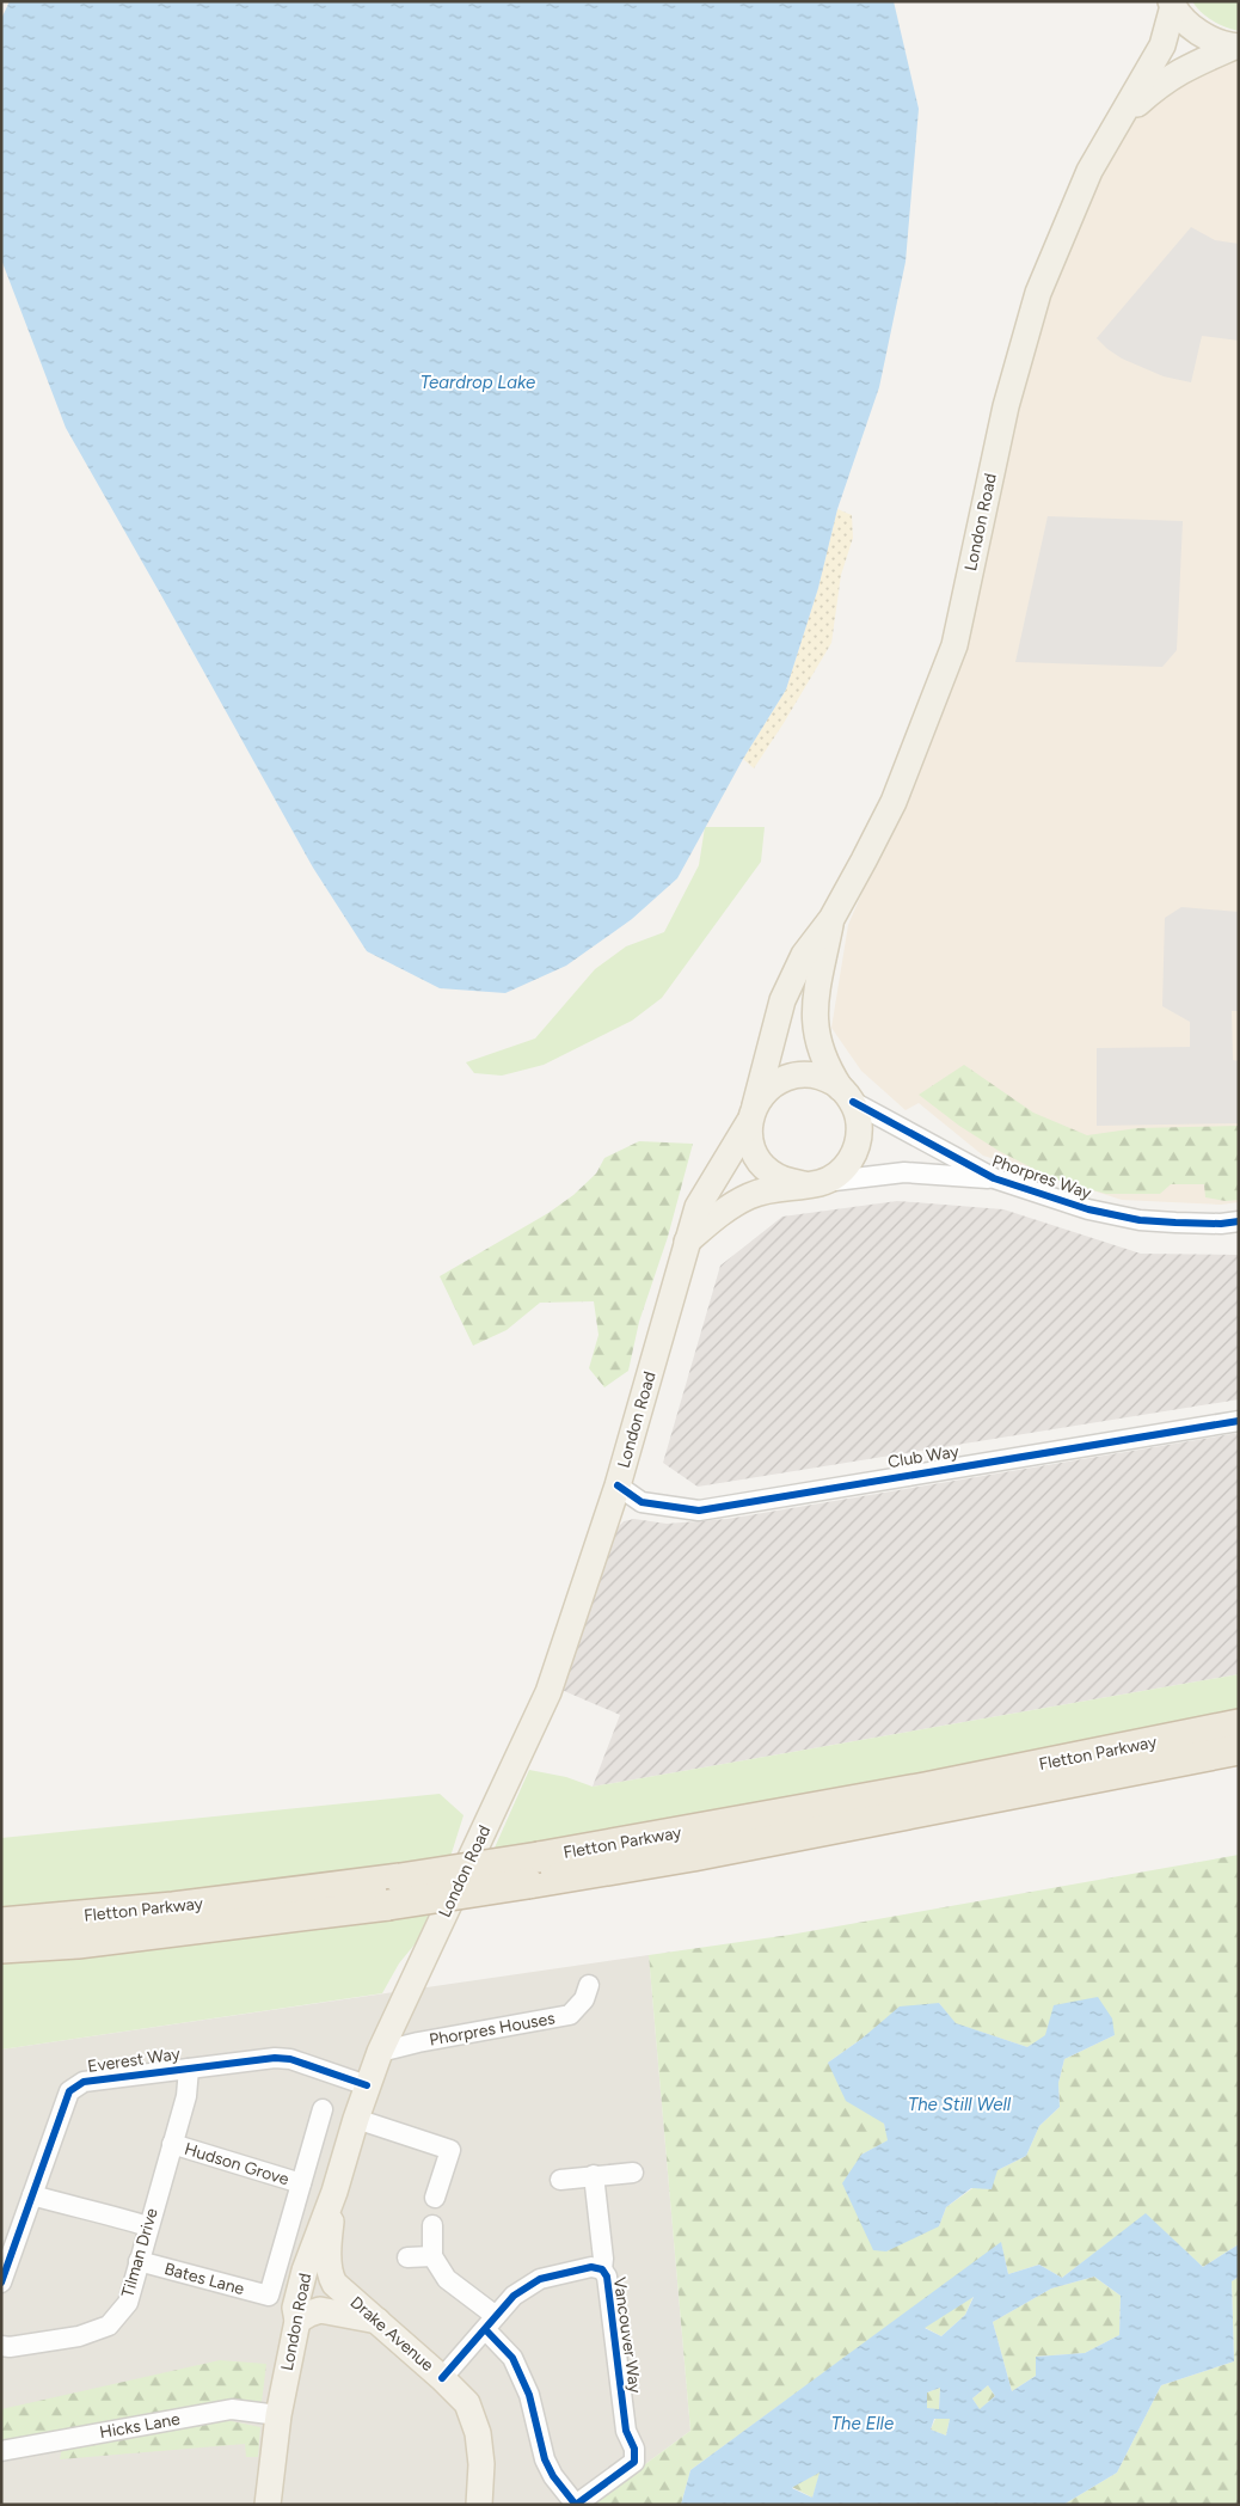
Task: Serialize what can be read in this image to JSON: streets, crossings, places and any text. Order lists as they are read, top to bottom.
{
  "streets": {
    "highway": ["Fletton Parkway"],
    "main road": ["London Road", "Drake Avenue"],
    "street": [
      "Phorpres Way",
      "Club Way",
      "Phorpres Houses",
      "Everest Way",
      "Hudson Grove",
      "Tilman Drive",
      "Bates Lane",
      "Vancouver Way",
      "Hicks Lane"
    ]
  },
  "crossings": [
    ["London Road", "Phorpres Way"],
    ["London Road", "Club Way"],
    ["London Road", "Phorpres Houses"],
    ["London Road", "Everest Way"],
    ["London Road", "Drake Avenue"],
    ["London Road", "Hicks Lane"],
    ["Everest Way", "Tilman Drive"],
    ["Hudson Grove", "Tilman Drive"],
    ["Hudson Grove", "Bates Lane"],
    ["Tilman Drive", "Bates Lane"],
    ["Drake Avenue", "Vancouver Way"]
  ],
  "water": ["Teardrop Lake", "The Still Well", "The Elle"]
}
